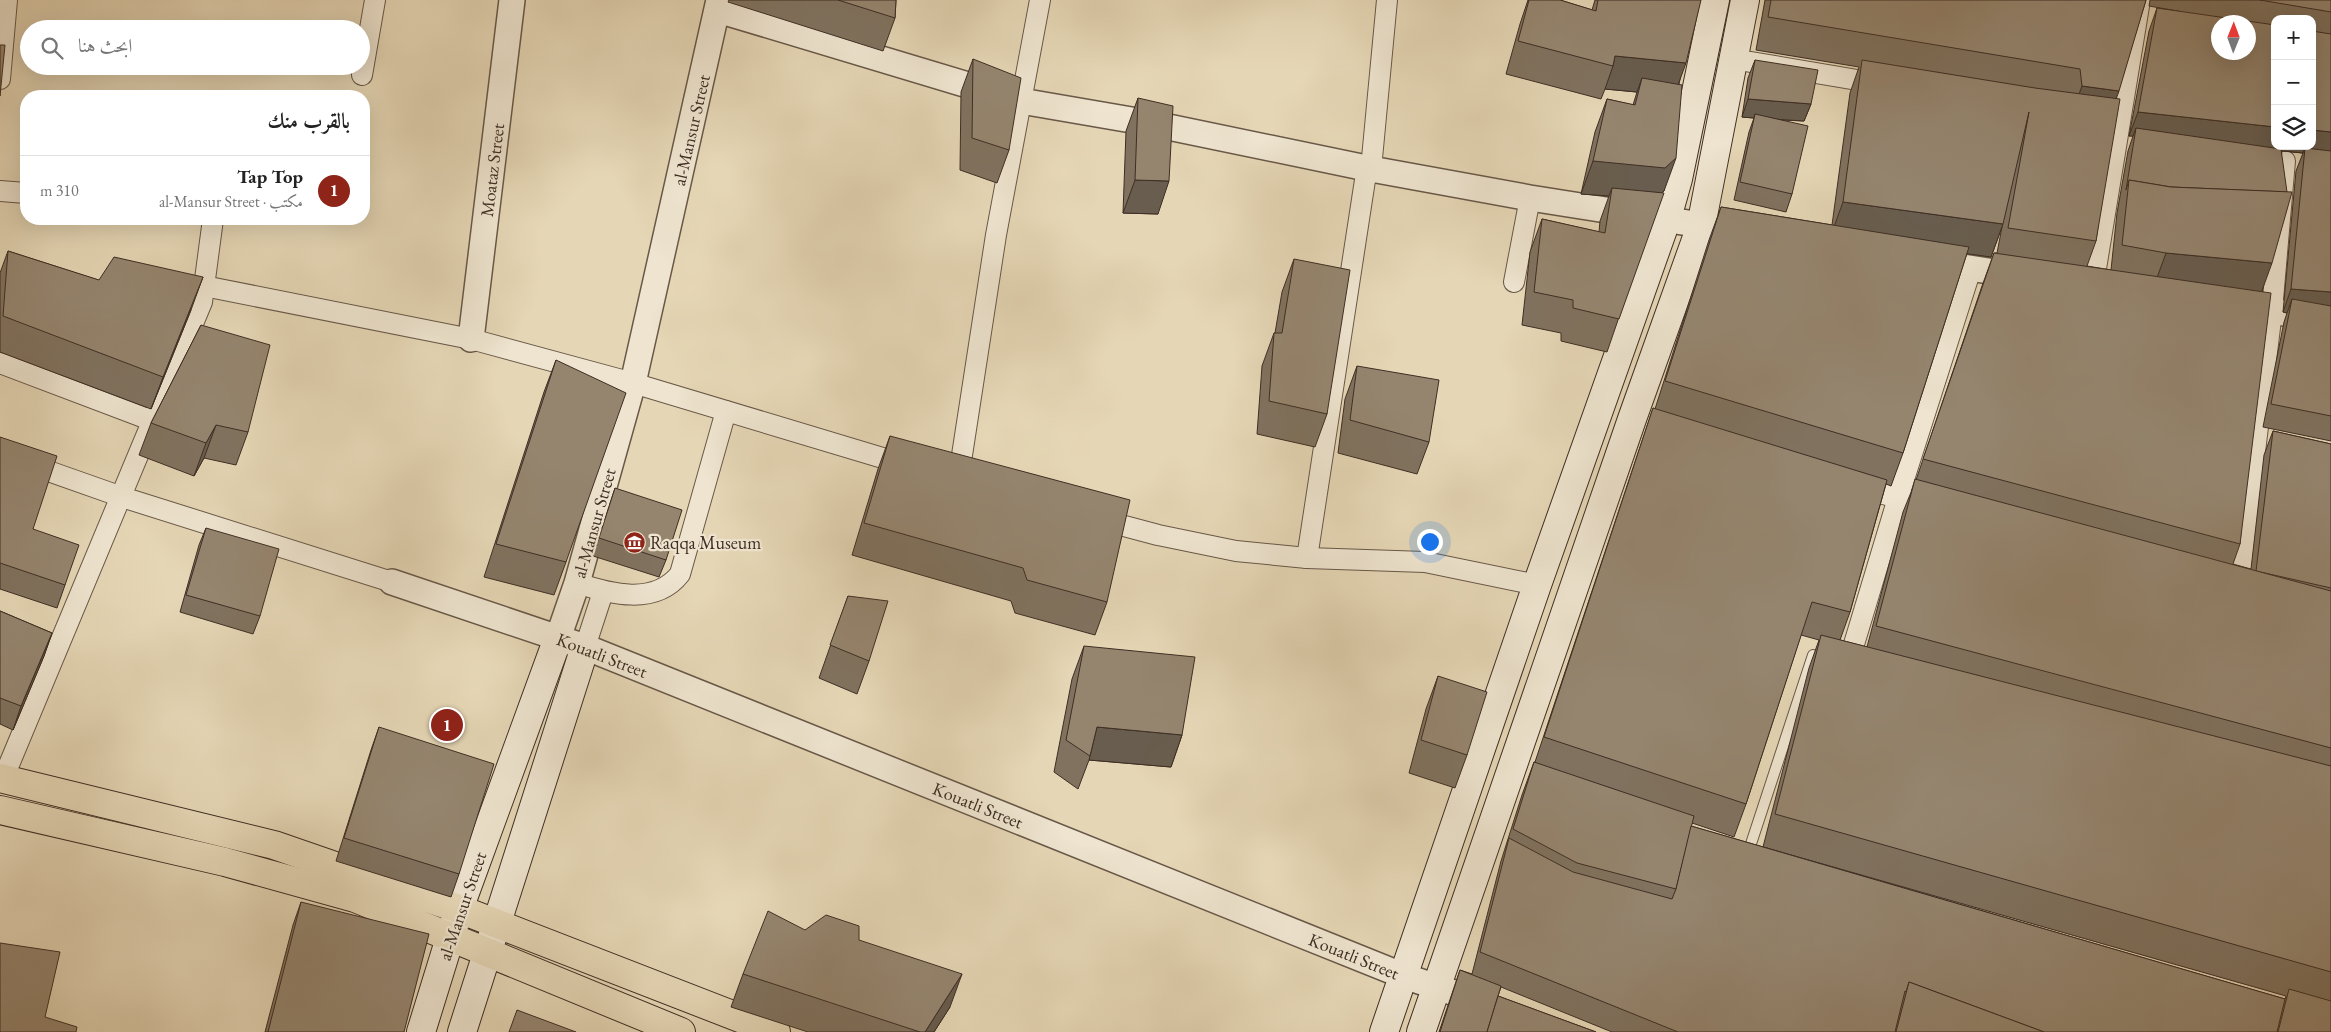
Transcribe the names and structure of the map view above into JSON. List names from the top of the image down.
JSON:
{
  "streets": {
    "main road": ["al-Mansur Street"],
    "street": ["Moataz Street", "Kouatli Street"]
  },
  "crossings": [
    ["al-Mansur Street", "Kouatli Street"]
  ],
  "places": {
    "museum": ["Raqqa Museum"]
  },
  "north": "top",
  "page": {
    "map_buttons": ["+", "−"],
    "search": "ابحث هنا",
    "heading": "بالقرب منك",
    "list": [
      {
        "mark": "1",
        "name": "Tap Top",
        "note": "مكتب · al-Mansur Street",
        "value": "310 m"
      }
    ],
    "pins": "1"
  }
}
